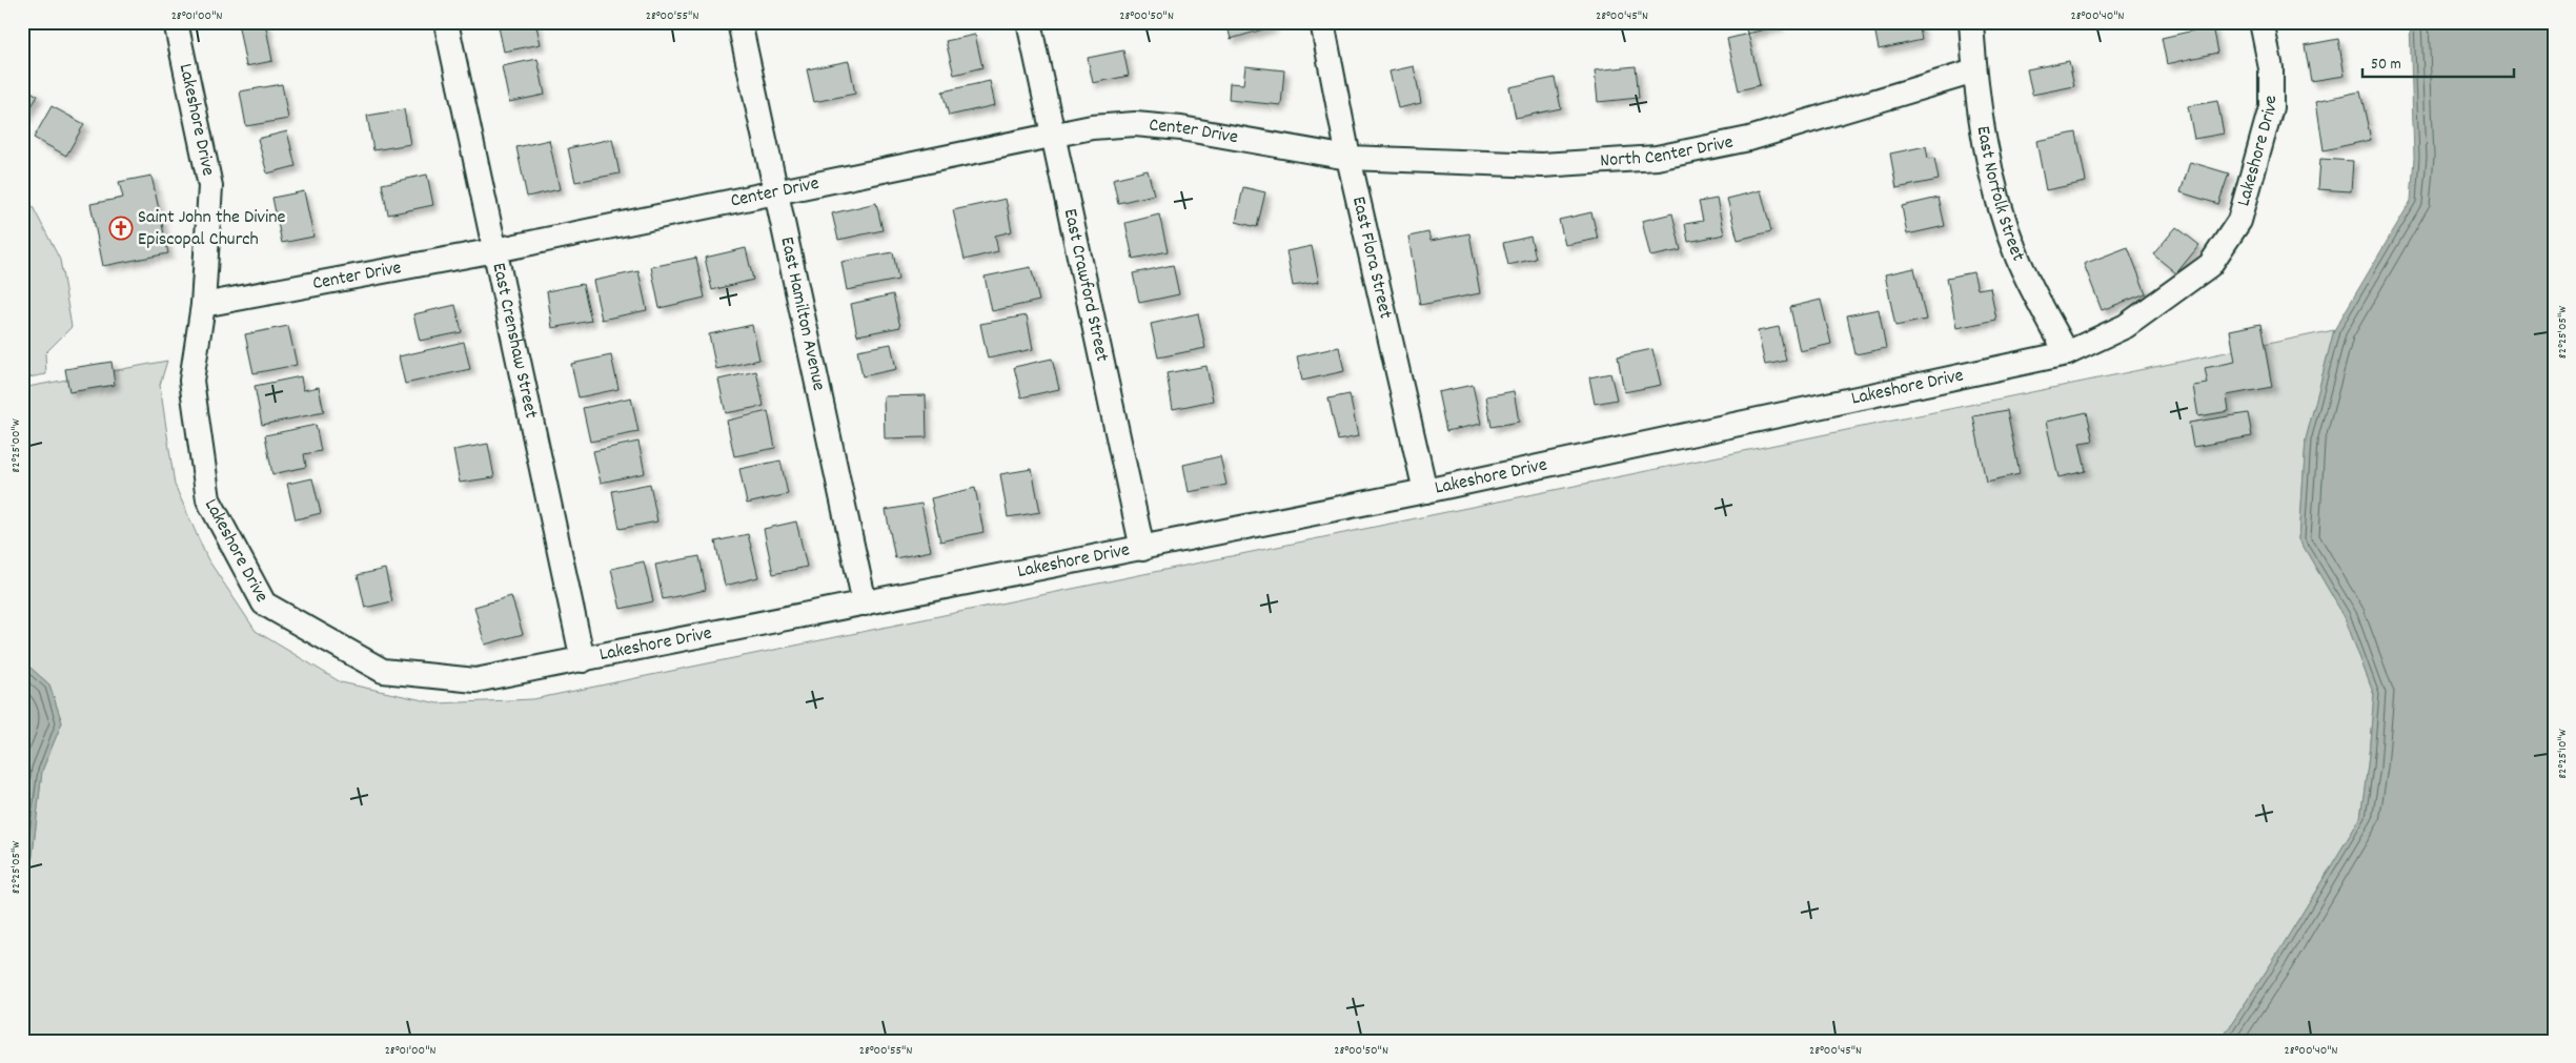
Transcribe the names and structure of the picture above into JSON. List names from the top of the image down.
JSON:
{
  "streets": {
    "street": [
      "Lakeshore Drive",
      "Center Drive",
      "North Center Drive",
      "East Norfolk Street",
      "East Flora Street",
      "East Crawford Street",
      "East Hamilton Avenue",
      "East Crenshaw Street"
    ]
  },
  "crossings": [
    ["Lakeshore Drive", "Center Drive"],
    ["Lakeshore Drive", "East Norfolk Street"],
    ["Lakeshore Drive", "East Flora Street"],
    ["Lakeshore Drive", "East Crawford Street"],
    ["Lakeshore Drive", "East Hamilton Avenue"],
    ["Lakeshore Drive", "East Crenshaw Street"],
    ["Center Drive", "North Center Drive"],
    ["Center Drive", "East Flora Street"],
    ["Center Drive", "East Crawford Street"],
    ["Center Drive", "East Hamilton Avenue"],
    ["Center Drive", "East Crenshaw Street"],
    ["North Center Drive", "East Norfolk Street"],
    ["North Center Drive", "East Flora Street"]
  ],
  "places": {
    "church": ["Saint John the Divine Episcopal Church"]
  },
  "scale_bar": "50 m",
  "coordinates": [
    "28°01'00\"N",
    "28°00'55\"N",
    "28°00'50\"N",
    "28°00'45\"N",
    "28°00'40\"N",
    "82°25'05\"W",
    "82°25'00\"W",
    "82°25'10\"W"
  ]
}
